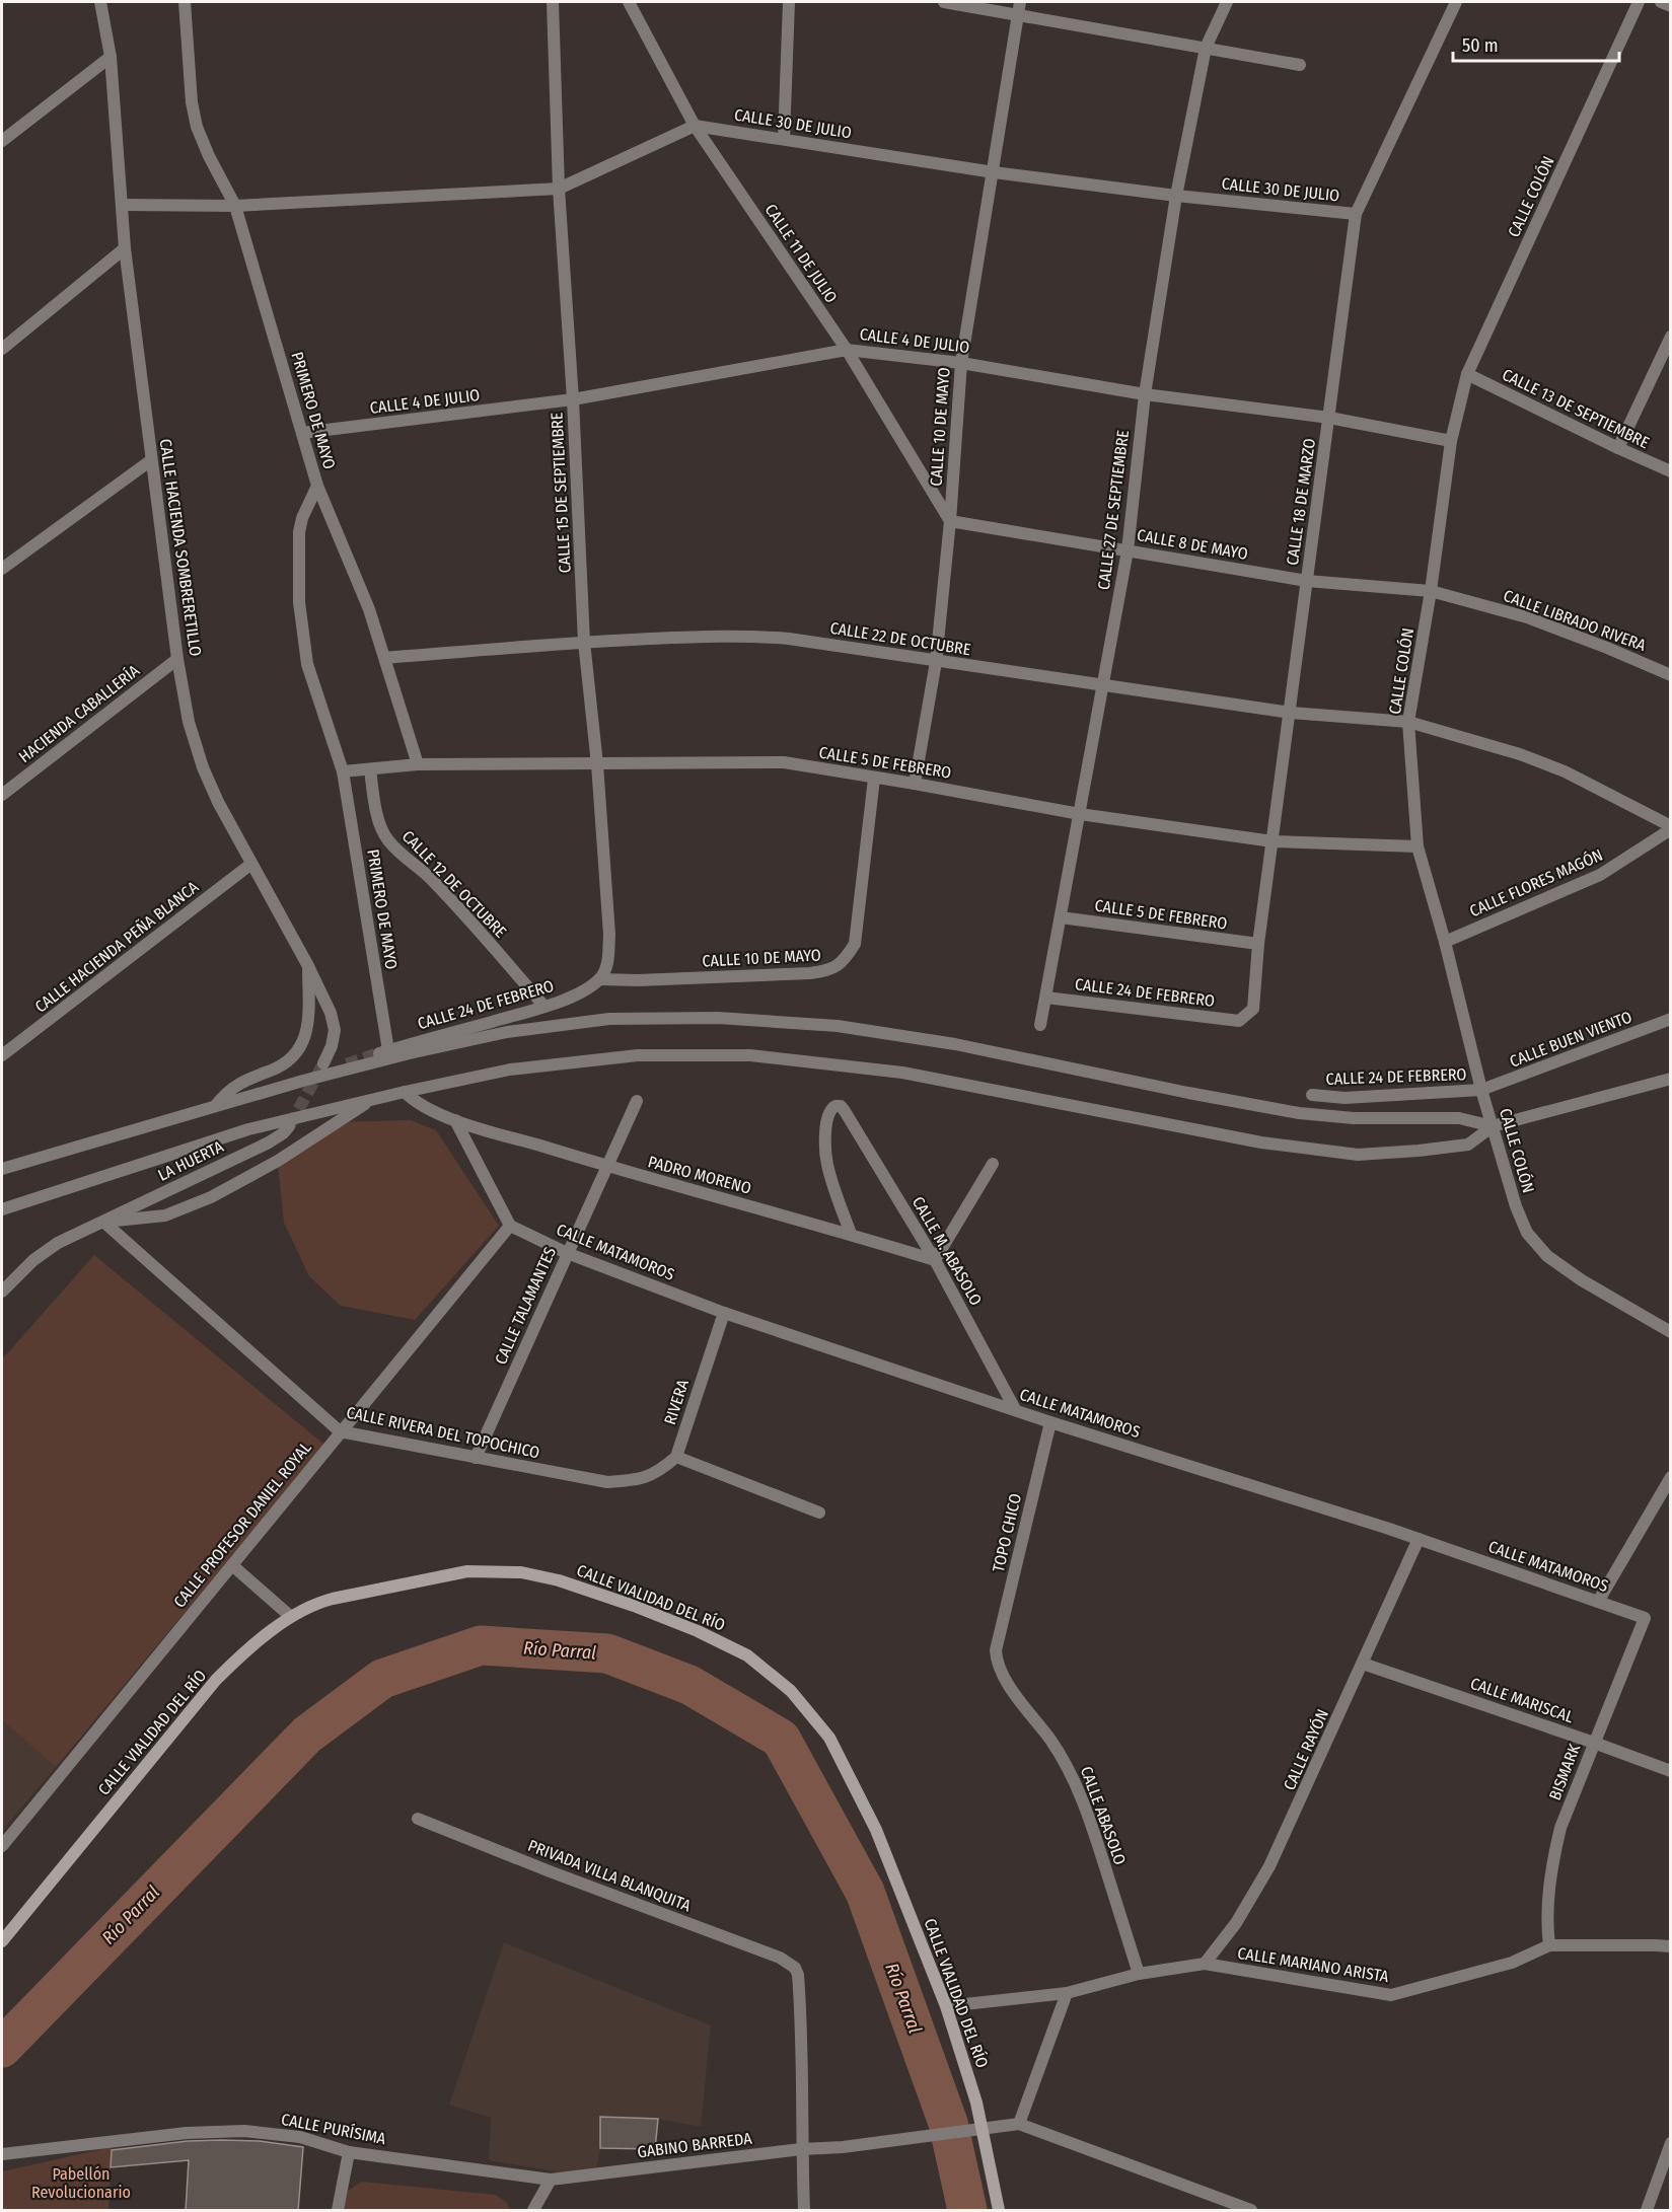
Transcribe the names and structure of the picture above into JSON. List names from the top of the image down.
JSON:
{
  "streets": {
    "main road": ["CALLE VIALIDAD DEL RÍO"],
    "street": [
      "CALLE 30 DE JULIO",
      "CALLE COLÓN",
      "CALLE 11 DE JULIO",
      "CALLE 4 DE JULIO",
      "CALLE 13 DE SEPTIEMBRE",
      "PRIMERO DE MAYO",
      "CALLE 10 DE MAYO",
      "CALLE 15 DE SEPTIEMBRE",
      "CALLE 18 DE MARZO",
      "CALLE 27 DE SEPTIEMBRE",
      "CALLE 8 DE MAYO",
      "CALLE HACIENDA SOMBRERETILLO",
      "CALLE LIBRADO RIVERA",
      "CALLE 22 DE OCTUBRE",
      "HACIENDA CABALLERÍA",
      "CALLE 5 DE FEBRERO",
      "CALLE FLORES MAGÓN",
      "CALLE 12 DE OCTUBRE",
      "CALLE HACIENDA PEÑA BLANCA",
      "CALLE 24 DE FEBRERO",
      "CALLE BUEN VIENTO",
      "LA HUERTA",
      "PADRO MORENO",
      "CALLE M. ABASOLO",
      "CALLE MATAMOROS",
      "CALLE TALAMANTES",
      "RIVERA",
      "CALLE RIVERA DEL TOPOCHICO",
      "CALLE PROFESOR DANIEL ROYAL",
      "TOPO CHICO",
      "CALLE MARISCAL",
      "CALLE RAYÓN",
      "BISMARK",
      "CALLE ABASOLO",
      "PRIVADA VILLA BLANQUITA",
      "CALLE MARIANO ARISTA",
      "CALLE PURÍSIMA",
      "GABINO BARREDA"
    ]
  },
  "crossings": [
    ["CALLE 30 DE JULIO", "CALLE 11 DE JULIO"],
    ["CALLE 30 DE JULIO", "CALLE 10 DE MAYO"],
    ["CALLE 30 DE JULIO", "CALLE 18 DE MARZO"],
    ["CALLE 30 DE JULIO", "CALLE 27 DE SEPTIEMBRE"],
    ["CALLE COLÓN", "CALLE 4 DE JULIO"],
    ["CALLE COLÓN", "CALLE 13 DE SEPTIEMBRE"],
    ["CALLE COLÓN", "CALLE 8 DE MAYO"],
    ["CALLE COLÓN", "CALLE LIBRADO RIVERA"],
    ["CALLE COLÓN", "CALLE 22 DE OCTUBRE"],
    ["CALLE COLÓN", "CALLE 5 DE FEBRERO"],
    ["CALLE COLÓN", "CALLE FLORES MAGÓN"],
    ["CALLE COLÓN", "CALLE 24 DE FEBRERO"],
    ["CALLE COLÓN", "CALLE BUEN VIENTO"],
    ["CALLE 11 DE JULIO", "CALLE 4 DE JULIO"],
    ["CALLE 11 DE JULIO", "CALLE 10 DE MAYO"],
    ["CALLE 11 DE JULIO", "CALLE 8 DE MAYO"],
    ["CALLE 4 DE JULIO", "PRIMERO DE MAYO"],
    ["CALLE 4 DE JULIO", "CALLE 10 DE MAYO"],
    ["CALLE 4 DE JULIO", "CALLE 15 DE SEPTIEMBRE"],
    ["CALLE 4 DE JULIO", "CALLE 18 DE MARZO"],
    ["CALLE 4 DE JULIO", "CALLE 27 DE SEPTIEMBRE"],
    ["PRIMERO DE MAYO", "CALLE 5 DE FEBRERO"],
    ["PRIMERO DE MAYO", "CALLE 24 DE FEBRERO"],
    ["CALLE 10 DE MAYO", "CALLE 15 DE SEPTIEMBRE"],
    ["CALLE 10 DE MAYO", "CALLE 8 DE MAYO"],
    ["CALLE 10 DE MAYO", "CALLE 22 DE OCTUBRE"],
    ["CALLE 10 DE MAYO", "CALLE 5 DE FEBRERO"],
    ["CALLE 10 DE MAYO", "CALLE 24 DE FEBRERO"],
    ["CALLE 15 DE SEPTIEMBRE", "CALLE 22 DE OCTUBRE"],
    ["CALLE 15 DE SEPTIEMBRE", "CALLE 5 DE FEBRERO"],
    ["CALLE 15 DE SEPTIEMBRE", "CALLE 24 DE FEBRERO"],
    ["CALLE 18 DE MARZO", "CALLE 8 DE MAYO"],
    ["CALLE 18 DE MARZO", "CALLE 22 DE OCTUBRE"],
    ["CALLE 18 DE MARZO", "CALLE 5 DE FEBRERO"],
    ["CALLE 18 DE MARZO", "CALLE 24 DE FEBRERO"],
    ["CALLE 27 DE SEPTIEMBRE", "CALLE 8 DE MAYO"],
    ["CALLE 27 DE SEPTIEMBRE", "CALLE 22 DE OCTUBRE"],
    ["CALLE 27 DE SEPTIEMBRE", "CALLE 5 DE FEBRERO"],
    ["CALLE 27 DE SEPTIEMBRE", "CALLE 24 DE FEBRERO"],
    ["CALLE 8 DE MAYO", "CALLE LIBRADO RIVERA"],
    ["CALLE HACIENDA SOMBRERETILLO", "HACIENDA CABALLERÍA"],
    ["CALLE HACIENDA SOMBRERETILLO", "CALLE HACIENDA PEÑA BLANCA"],
    ["CALLE 22 DE OCTUBRE", "CALLE FLORES MAGÓN"],
    ["CALLE 5 DE FEBRERO", "CALLE 12 DE OCTUBRE"],
    ["CALLE 12 DE OCTUBRE", "CALLE 24 DE FEBRERO"],
    ["CALLE 24 DE FEBRERO", "CALLE BUEN VIENTO"],
    ["LA HUERTA", "CALLE RIVERA DEL TOPOCHICO"],
    ["PADRO MORENO", "CALLE M. ABASOLO"],
    ["PADRO MORENO", "CALLE TALAMANTES"],
    ["CALLE M. ABASOLO", "CALLE MATAMOROS"],
    ["CALLE MATAMOROS", "CALLE TALAMANTES"],
    ["CALLE MATAMOROS", "RIVERA"],
    ["CALLE MATAMOROS", "CALLE PROFESOR DANIEL ROYAL"],
    ["CALLE MATAMOROS", "TOPO CHICO"],
    ["CALLE MATAMOROS", "CALLE RAYÓN"],
    ["CALLE MATAMOROS", "BISMARK"],
    ["CALLE TALAMANTES", "CALLE RIVERA DEL TOPOCHICO"],
    ["RIVERA", "CALLE RIVERA DEL TOPOCHICO"],
    ["CALLE RIVERA DEL TOPOCHICO", "CALLE PROFESOR DANIEL ROYAL"],
    ["TOPO CHICO", "CALLE ABASOLO"],
    ["CALLE VIALIDAD DEL RÍO", "CALLE MARIANO ARISTA"],
    ["CALLE MARISCAL", "CALLE RAYÓN"],
    ["CALLE MARISCAL", "BISMARK"],
    ["CALLE RAYÓN", "CALLE MARIANO ARISTA"],
    ["BISMARK", "CALLE MARIANO ARISTA"],
    ["CALLE ABASOLO", "CALLE MARIANO ARISTA"],
    ["PRIVADA VILLA BLANQUITA", "GABINO BARREDA"],
    ["CALLE PURÍSIMA", "GABINO BARREDA"]
  ],
  "water": ["Río Parral"],
  "parks": ["Pabellón Revolucionario"],
  "scale_bar": "50 m"
}
